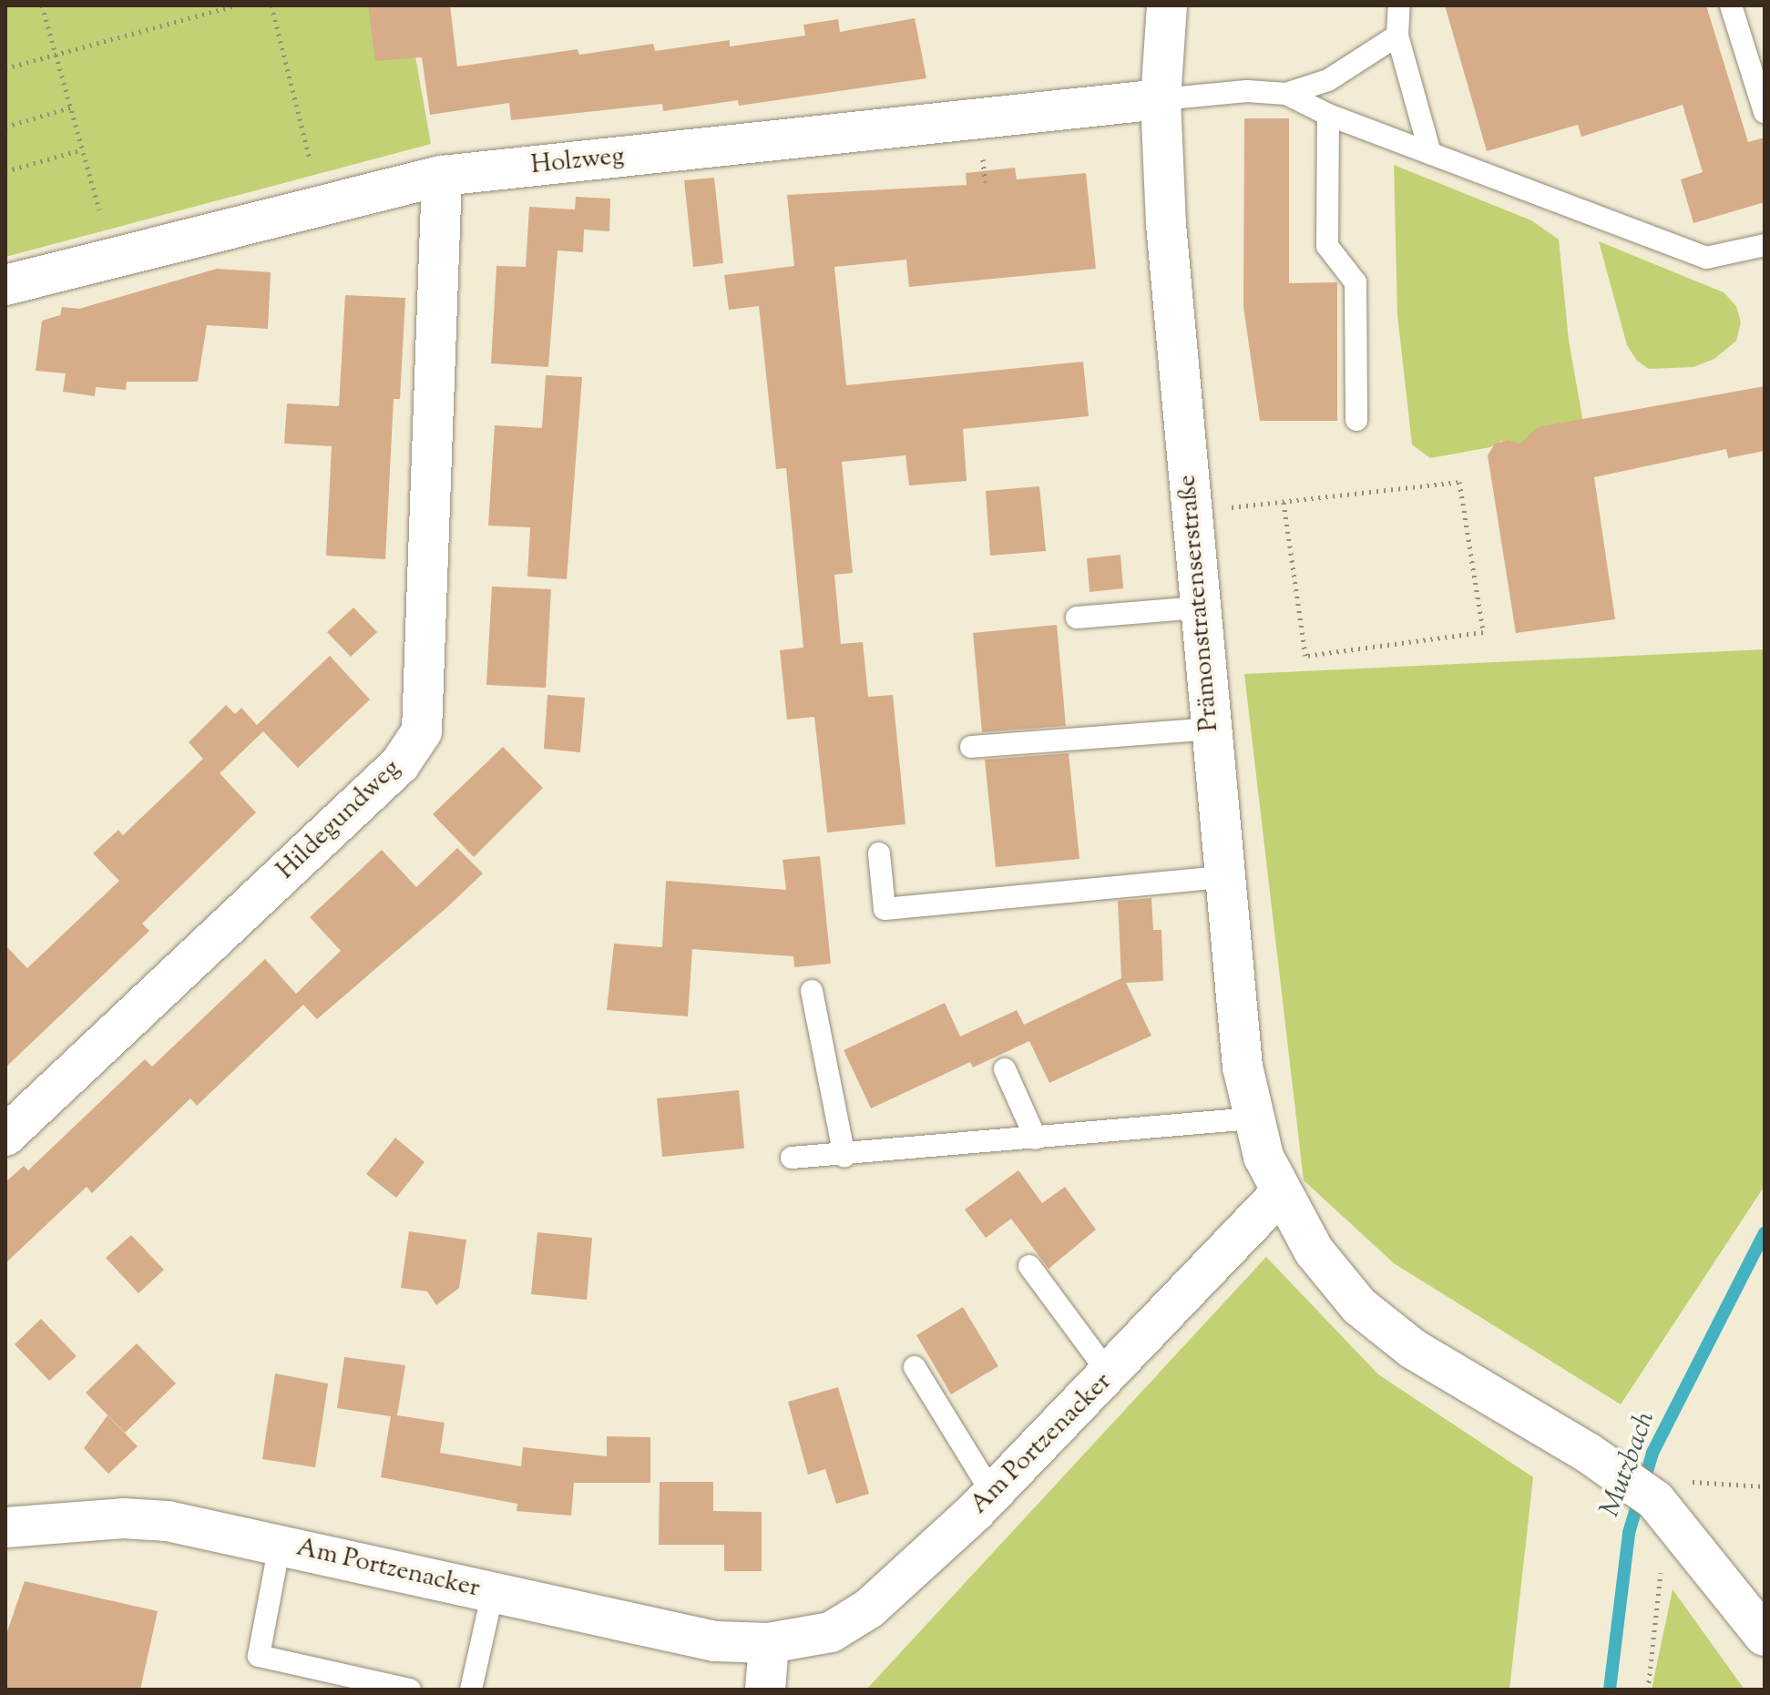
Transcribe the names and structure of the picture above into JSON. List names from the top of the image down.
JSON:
{
  "streets": {
    "street": [
      "Holzweg",
      "Prämonstratenserstraße",
      "Hildegundweg",
      "Am Portzenacker"
    ]
  },
  "crossings": [
    ["Holzweg", "Prämonstratenserstraße"],
    ["Holzweg", "Hildegundweg"],
    ["Prämonstratenserstraße", "Am Portzenacker"]
  ],
  "water": ["Mutzbach"]
}
